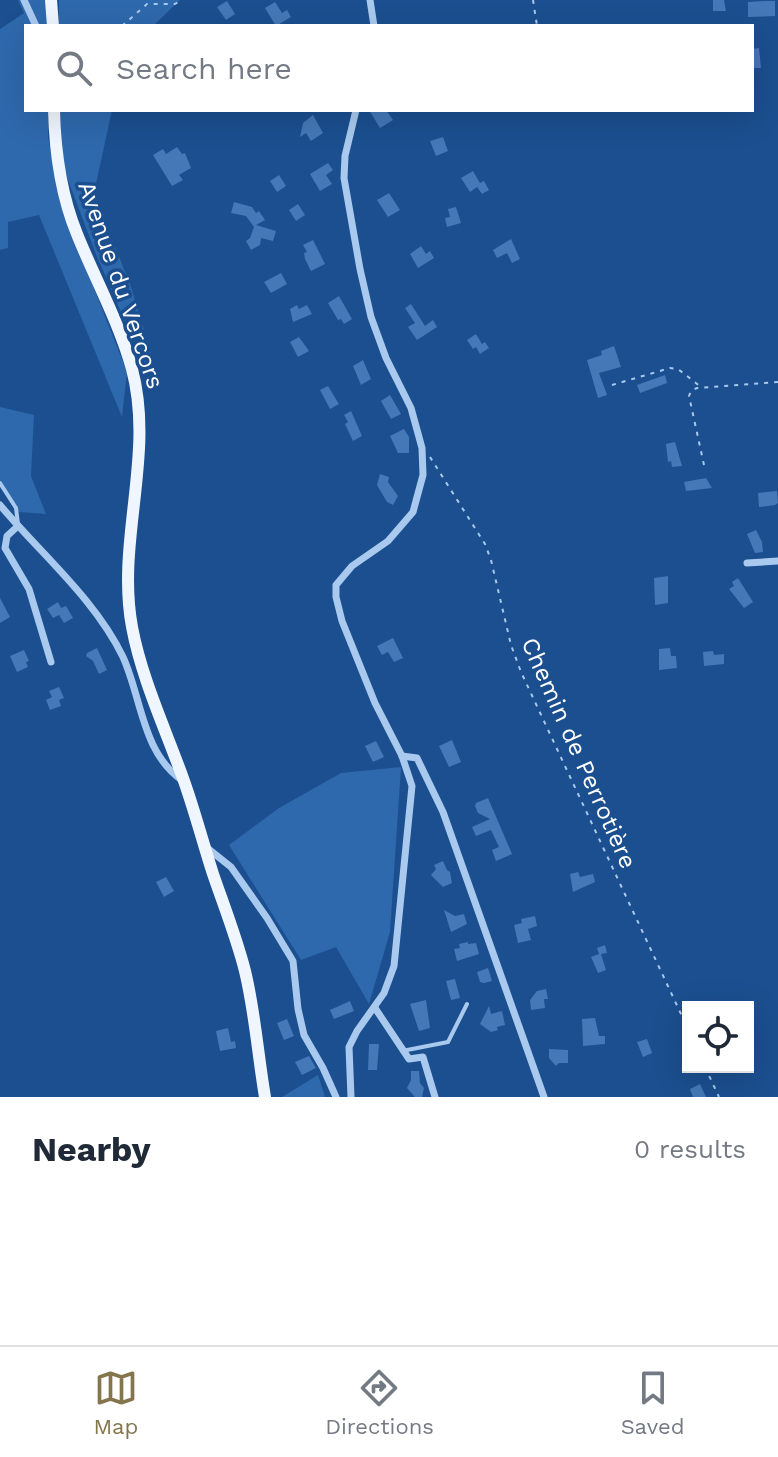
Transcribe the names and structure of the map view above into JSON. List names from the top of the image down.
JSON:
{
  "streets": {
    "main road": ["Avenue du Vercors"],
    "path": ["Chemin de Perrotière"]
  },
  "page": {
    "search": "Search here",
    "heading": ["Nearby", "0 results"],
    "nav": ["Map", "Directions", "Saved"]
  }
}
